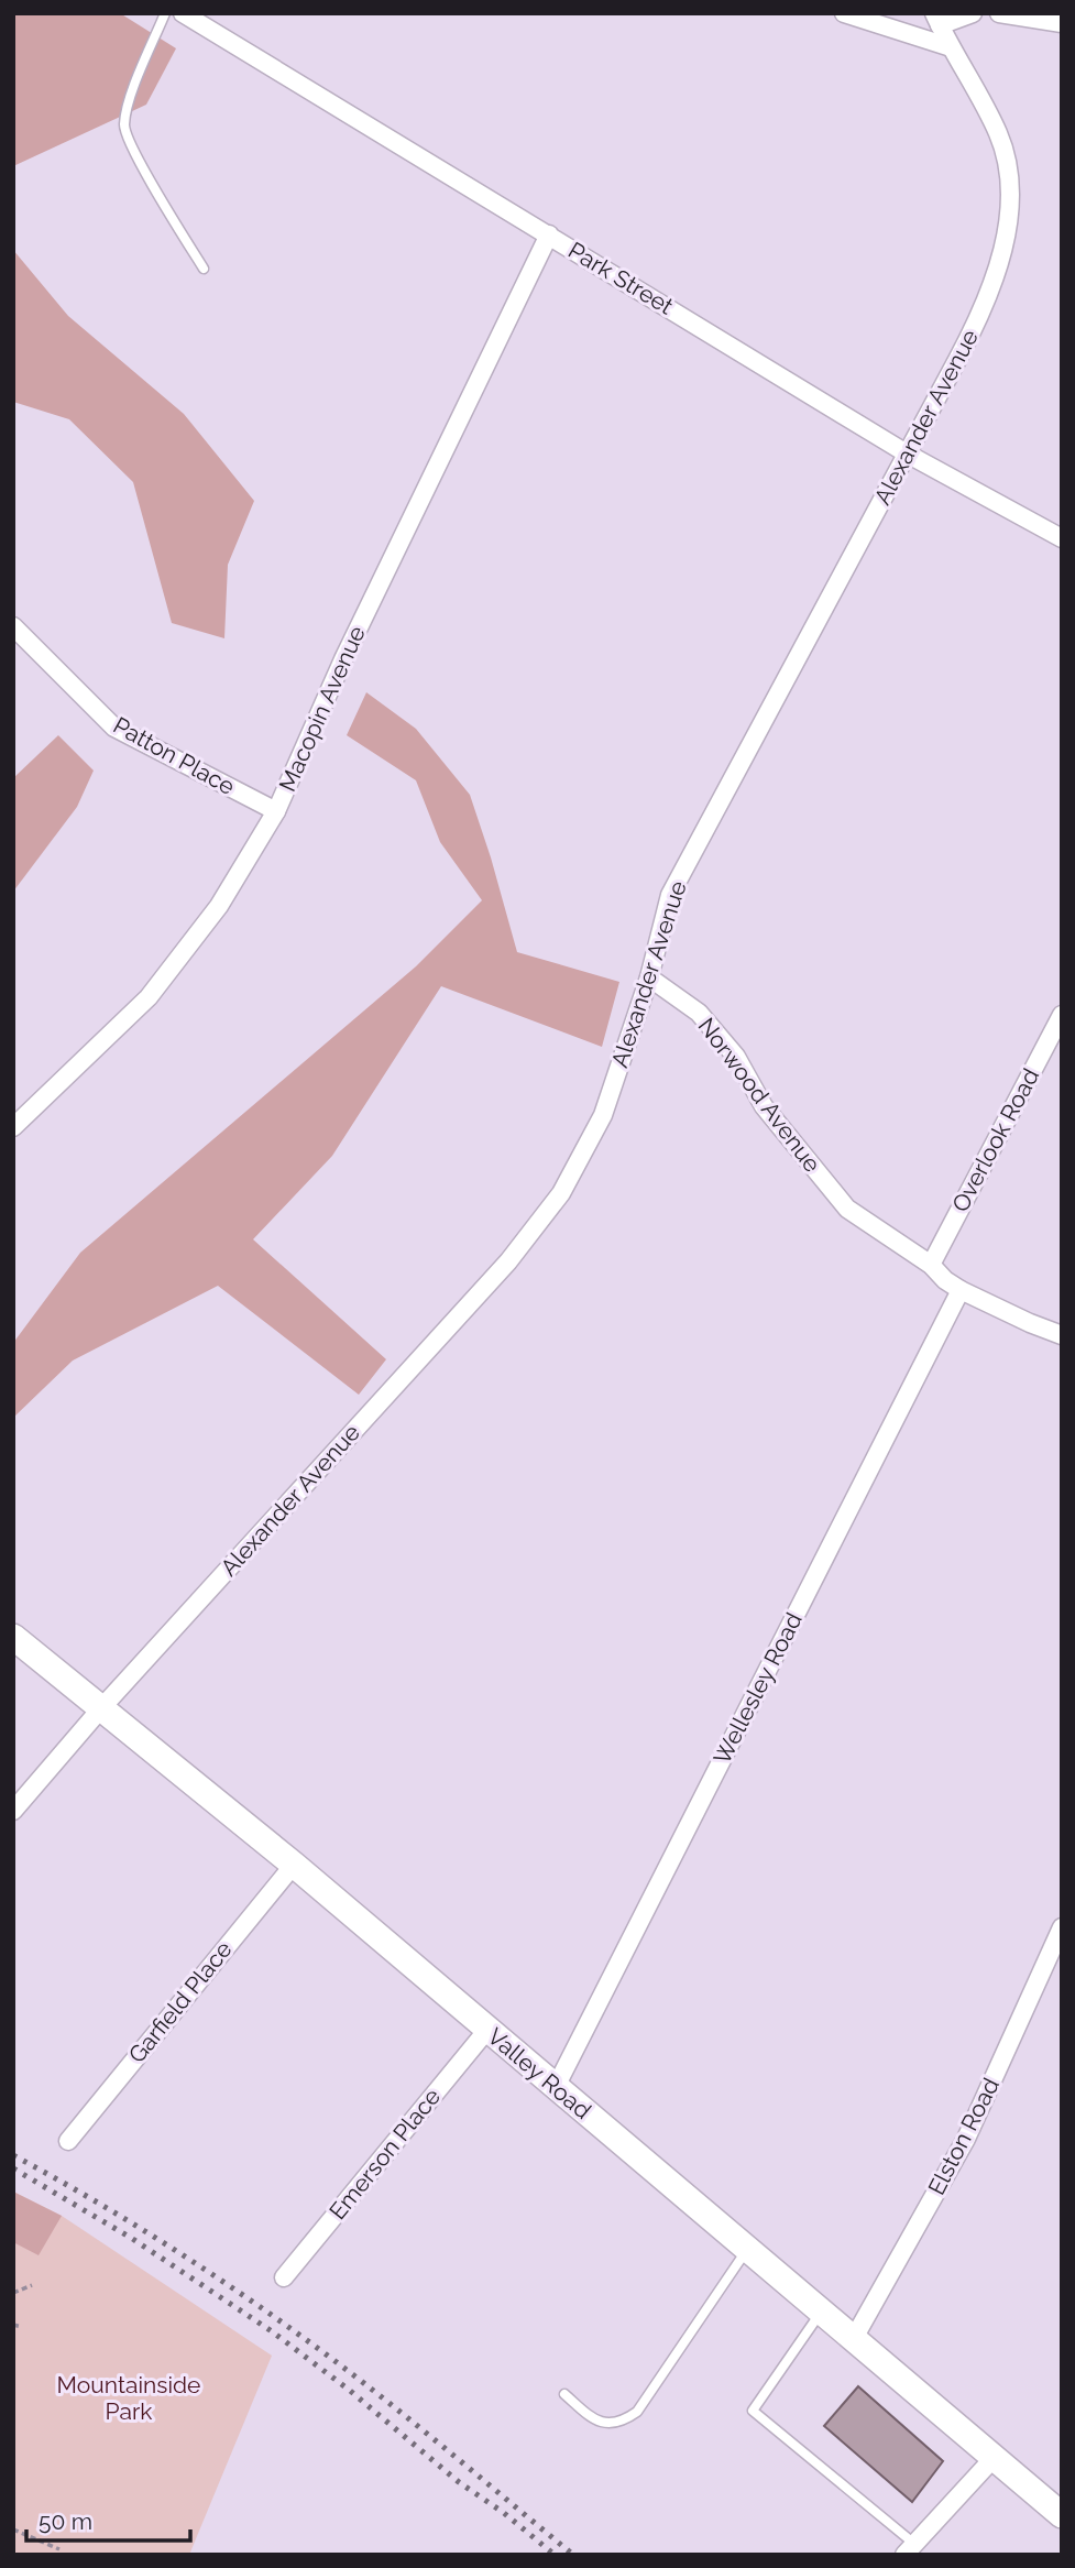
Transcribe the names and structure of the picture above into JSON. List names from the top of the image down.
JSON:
{
  "streets": {
    "main road": ["Valley Road"],
    "street": [
      "Park Street",
      "Alexander Avenue",
      "Macopin Avenue",
      "Patton Place",
      "Norwood Avenue",
      "Overlook Road",
      "Wellesley Road",
      "Garfield Place",
      "Elston Road",
      "Emerson Place"
    ]
  },
  "crossings": [
    ["Park Street", "Alexander Avenue"],
    ["Park Street", "Macopin Avenue"],
    ["Alexander Avenue", "Norwood Avenue"],
    ["Alexander Avenue", "Valley Road"],
    ["Macopin Avenue", "Patton Place"],
    ["Norwood Avenue", "Overlook Road"],
    ["Norwood Avenue", "Wellesley Road"],
    ["Wellesley Road", "Valley Road"],
    ["Garfield Place", "Valley Road"],
    ["Valley Road", "Elston Road"],
    ["Valley Road", "Emerson Place"]
  ],
  "parks": ["Mountainside Park"],
  "scale_bar": "50 m"
}
